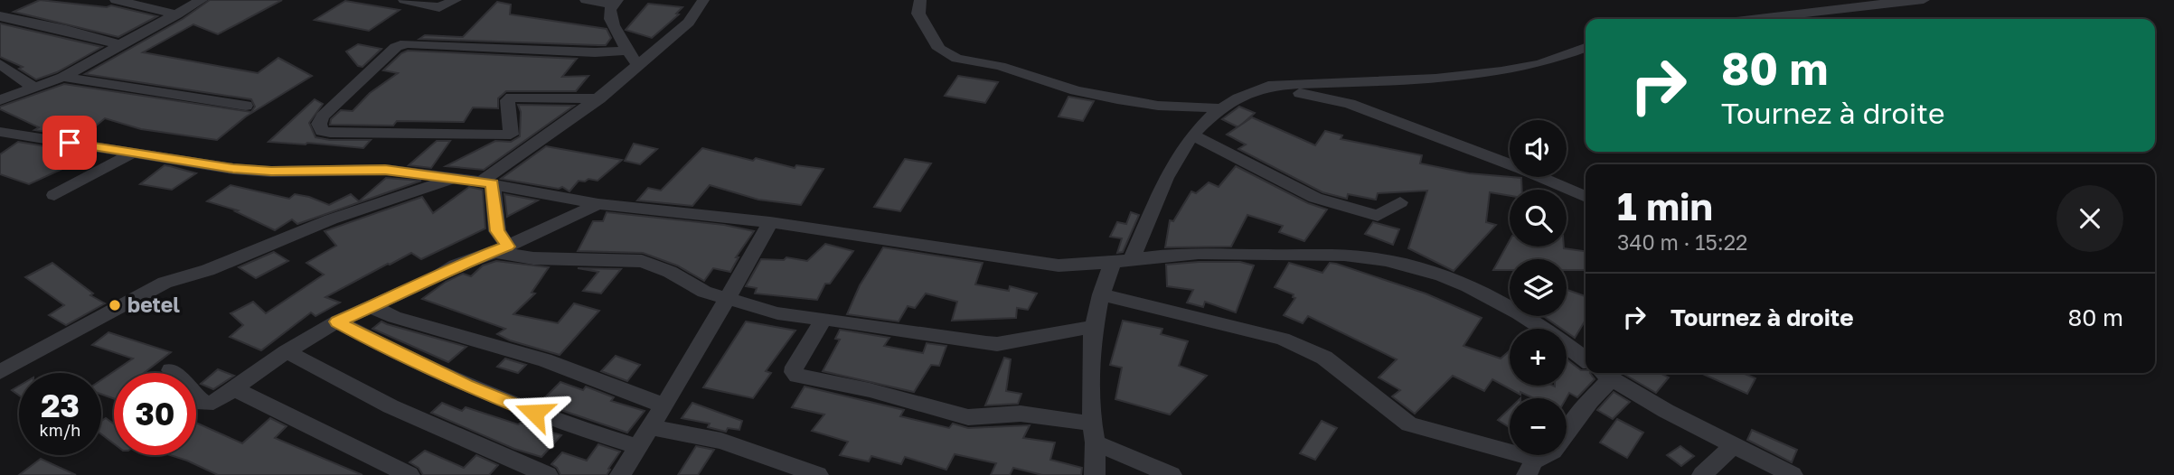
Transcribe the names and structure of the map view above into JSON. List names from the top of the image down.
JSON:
{
  "places": ["betel"],
  "page": {
    "turn": ["80 m", "Tournez à droite"],
    "map_buttons": ["+", "−"],
    "heading": ["1 min", "340 m · 15:22"],
    "list": [
      {
        "name": "Tournez à droite",
        "value": "80 m"
      }
    ],
    "speed": "23 km/h",
    "limit": "30"
  }
}
